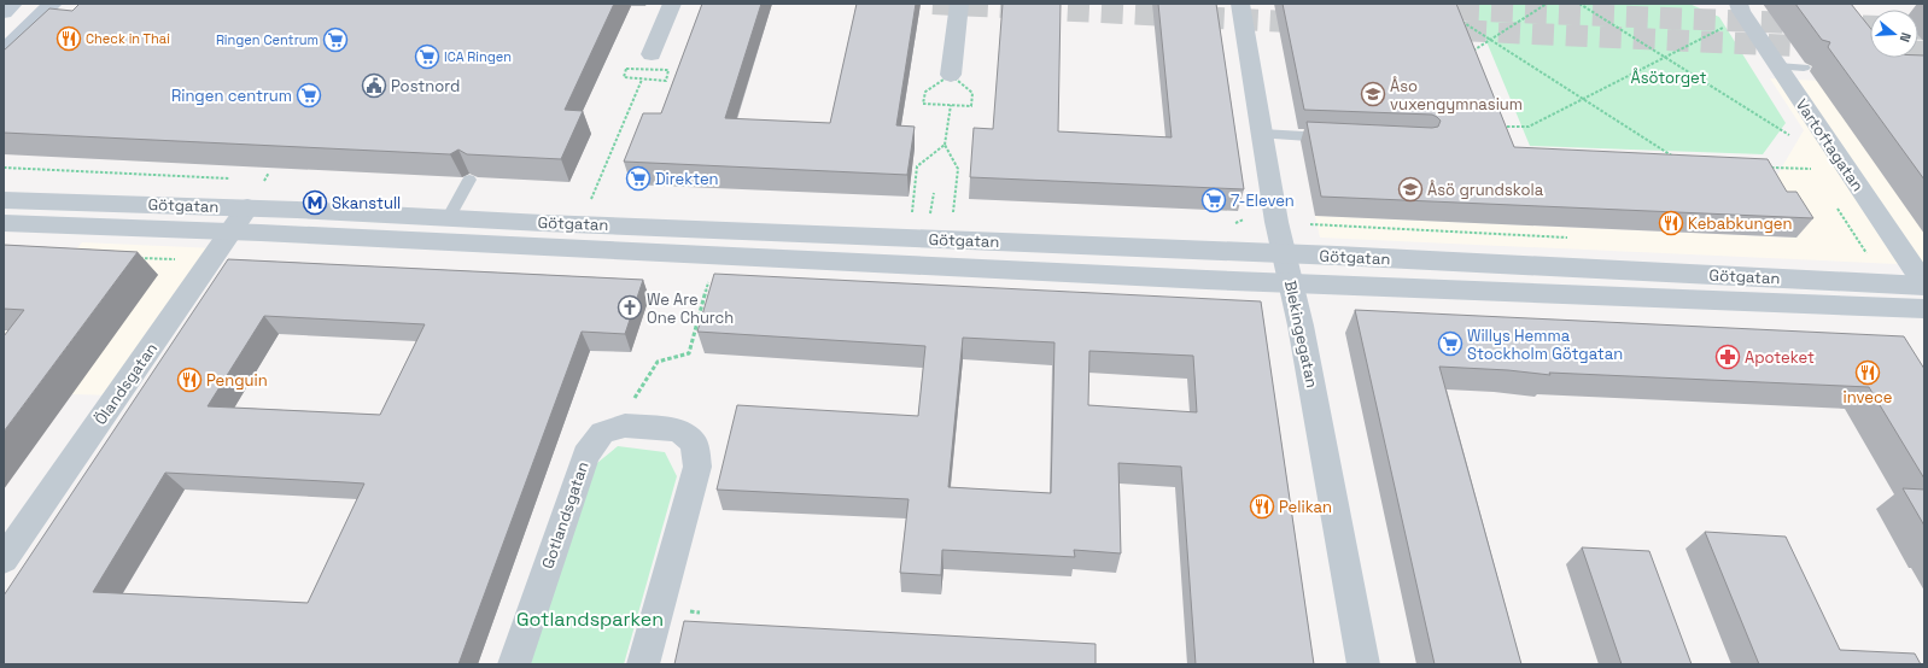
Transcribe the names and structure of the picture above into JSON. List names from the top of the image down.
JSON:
{
  "streets": {
    "street": [
      "Vartoftagatan",
      "Götgatan",
      "Blekingegatan",
      "Ölandsgatan",
      "Gotlandsgatan"
    ]
  },
  "crossings": [
    ["Vartoftagatan", "Götgatan"],
    ["Götgatan", "Blekingegatan"],
    ["Götgatan", "Ölandsgatan"]
  ],
  "parks": ["Åsötorget", "Gotlandsparken"],
  "places": {
    "restaurant": [
      "Check in Thai",
      "Kebabkungen",
      "invece",
      "Penguin",
      "Pelikan"
    ],
    "supermarket": [
      "Ringen Centrum",
      "ICA Ringen",
      "Ringen centrum",
      "Direkten",
      "7-Eleven",
      "Willys Hemma Stockholm Götgatan"
    ],
    "public building": ["Postnord"],
    "school or university": ["Åso vuxengymnasium", "Åsö grundskola"],
    "metro station": ["Skanstull"],
    "church": ["We Are One Church"],
    "pharmacy": ["Apoteket"]
  },
  "north": "right"
}
